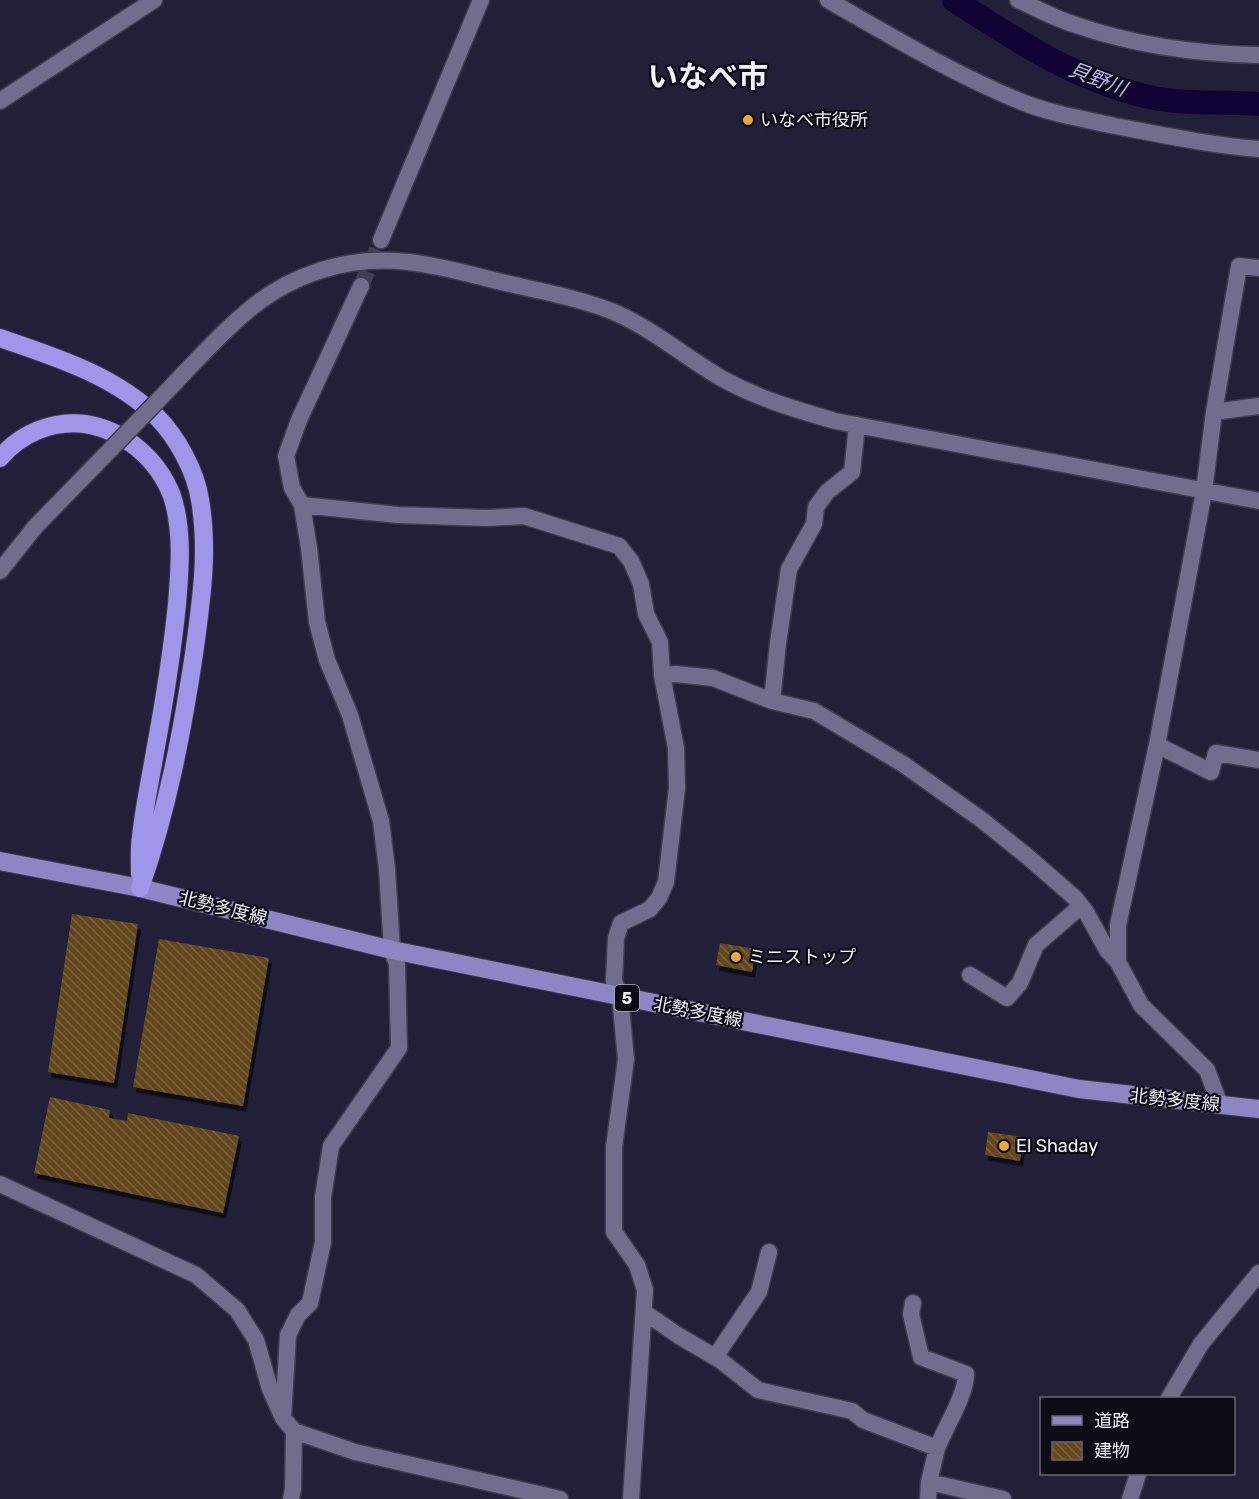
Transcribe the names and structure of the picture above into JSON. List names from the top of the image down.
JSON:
{
  "streets": {
    "main road": ["北勢多度線", "5"]
  },
  "districts": ["いなべ市"],
  "water": ["貝野川"],
  "places": ["いなべ市役所", "ミニストップ", "El Shaday"],
  "legend": ["道路", "建物"]
}
